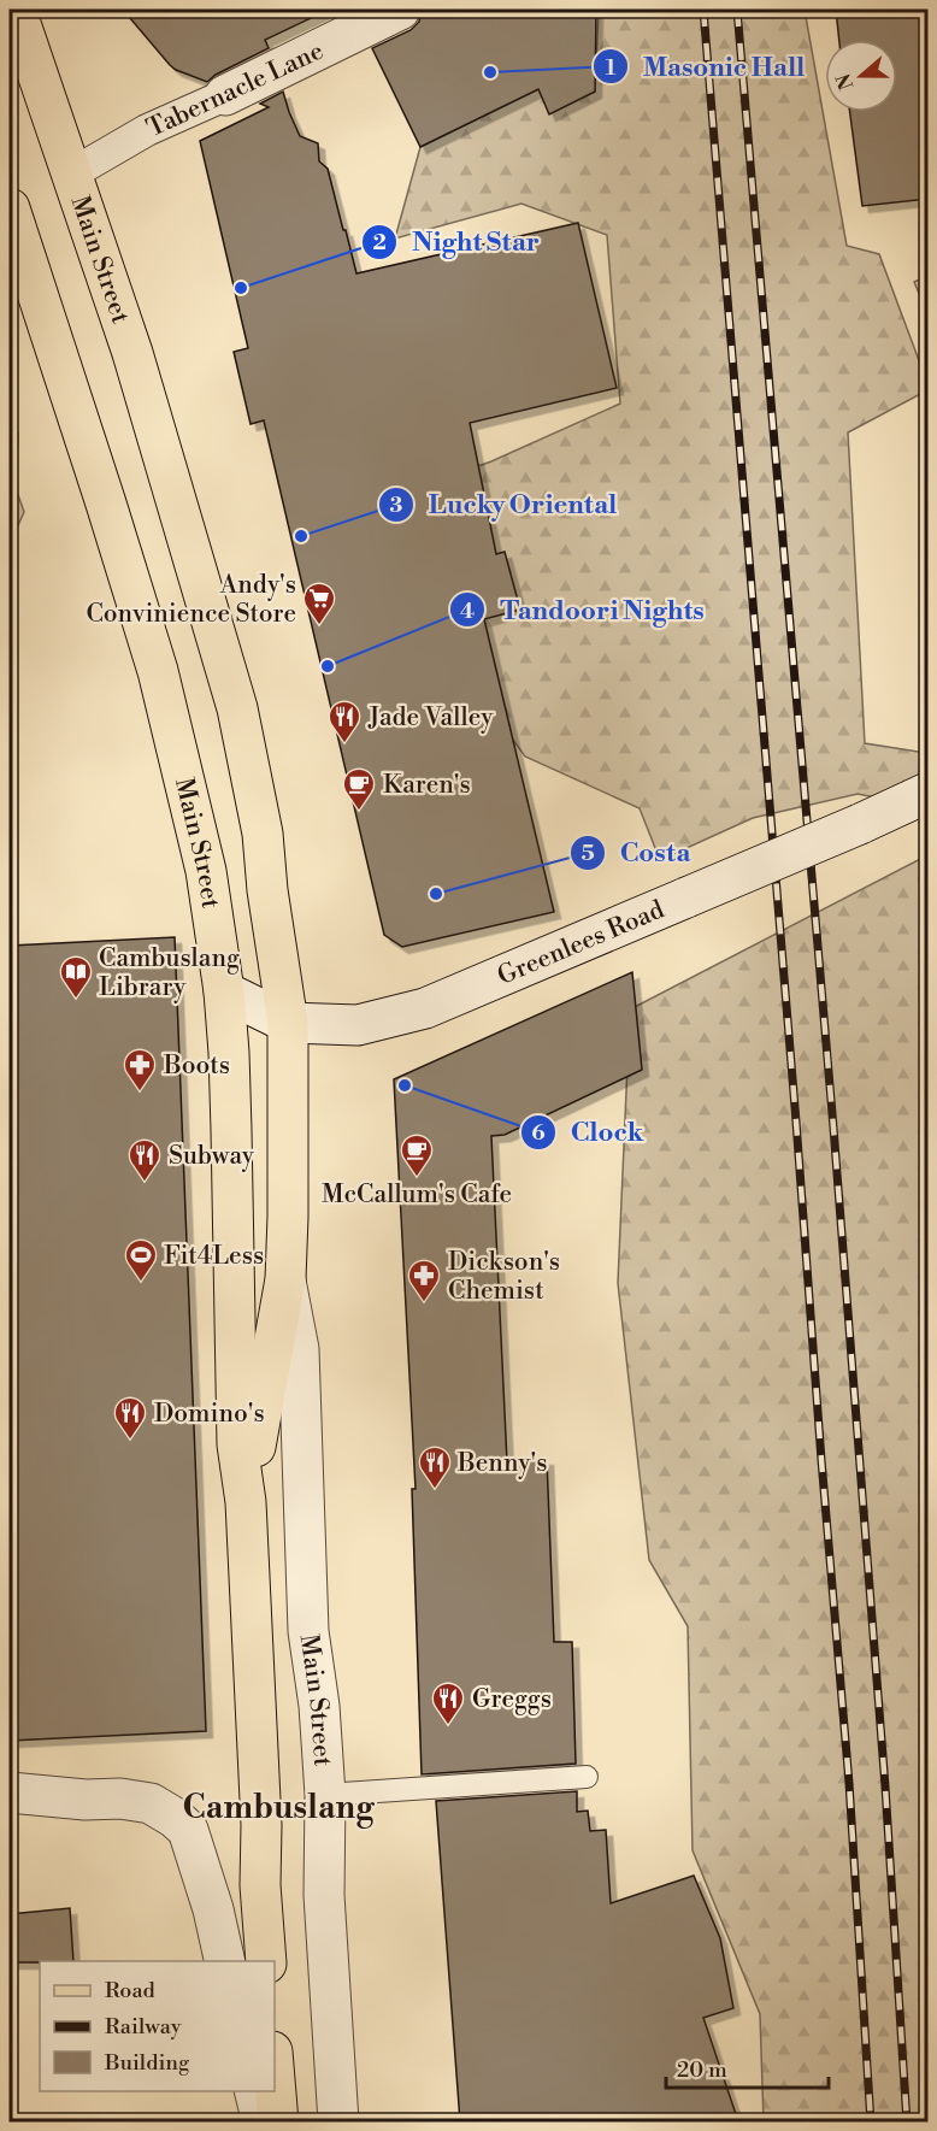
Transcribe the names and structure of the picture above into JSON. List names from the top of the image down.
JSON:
{
  "streets": {
    "main road": ["Main Street"],
    "street": ["Tabernacle Lane", "Greenlees Road"]
  },
  "crossings": [
    ["Tabernacle Lane", "Main Street"],
    ["Main Street", "Greenlees Road"]
  ],
  "districts": ["Cambuslang"],
  "places": {
    "other": [
      "Masonic Hall",
      "Night Star",
      "Lucky Oriental",
      "Tandoori Nights",
      "Costa",
      "Clock"
    ],
    "supermarket": ["Andy's Convinience Store"],
    "restaurant": [
      "Jade Valley",
      "Subway",
      "Domino's",
      "Benny's",
      "Greggs"
    ],
    "cafe": ["Karen's", "McCallum's Cafe"],
    "library": ["Cambuslang Library"],
    "pharmacy": ["Boots", "Dickson's Chemist"],
    "sports": ["Fit4Less"]
  },
  "legend": ["Road", "Railway", "Building"],
  "scale_bar": "20 m",
  "north": "left"
}
